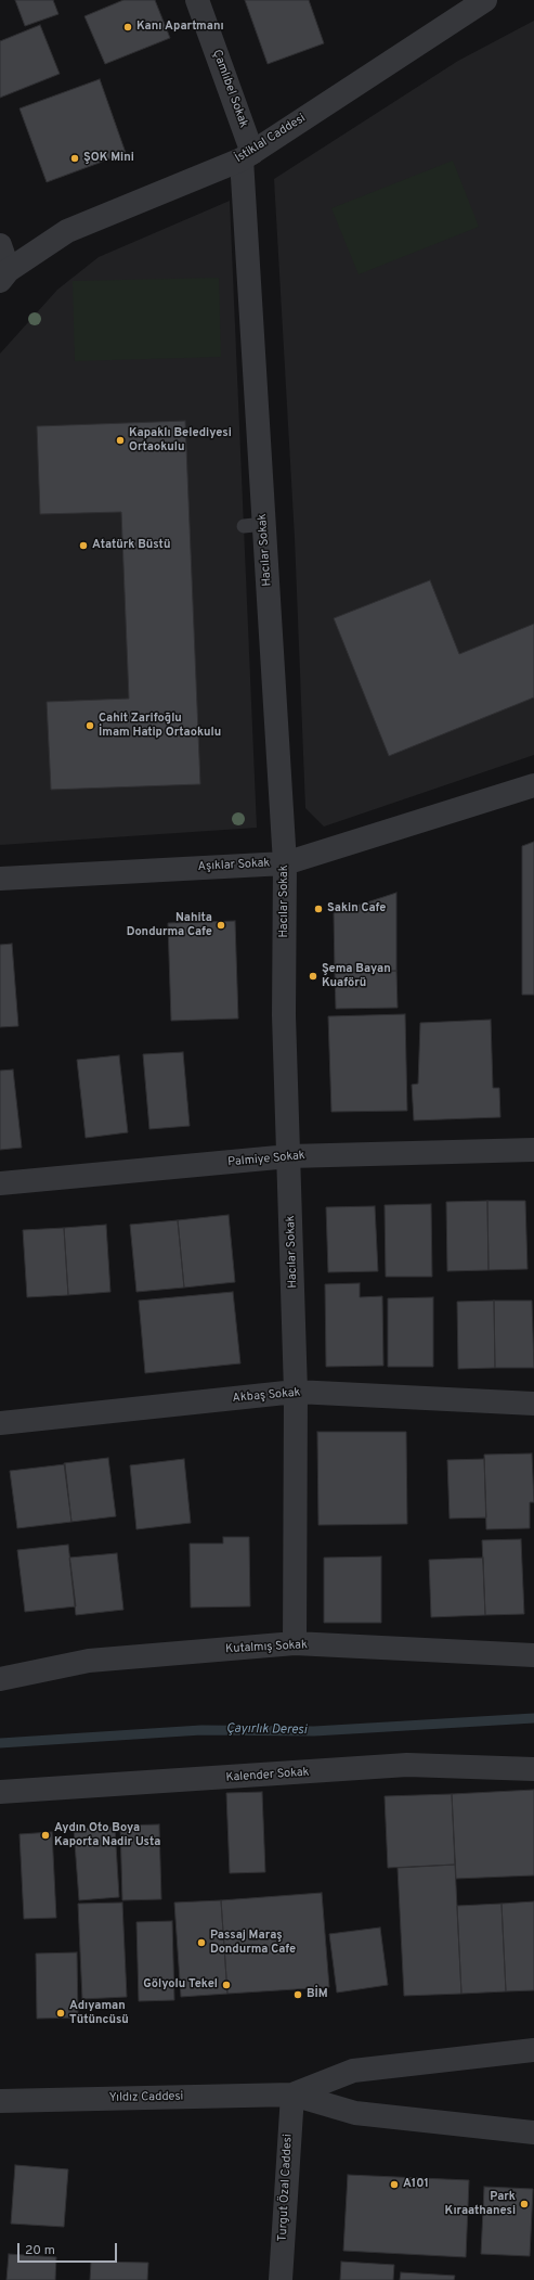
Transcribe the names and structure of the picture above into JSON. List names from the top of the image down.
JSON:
{
  "streets": {
    "street": [
      "Çamlıbel Sokak",
      "İstiklal Caddesi",
      "Hacılar Sokak",
      "Aşıklar Sokak",
      "Palmiye Sokak",
      "Akbaş Sokak",
      "Kutalmış Sokak",
      "Kalender Sokak",
      "Yıldız Caddesi",
      "Turgut Özal Caddesi"
    ]
  },
  "crossings": [
    ["Çamlıbel Sokak", "İstiklal Caddesi"],
    ["Çamlıbel Sokak", "Hacılar Sokak"],
    ["İstiklal Caddesi", "Hacılar Sokak"],
    ["Hacılar Sokak", "Aşıklar Sokak"],
    ["Hacılar Sokak", "Palmiye Sokak"],
    ["Hacılar Sokak", "Akbaş Sokak"],
    ["Hacılar Sokak", "Kutalmış Sokak"],
    ["Yıldız Caddesi", "Turgut Özal Caddesi"]
  ],
  "water": ["Çayırlık Deresi"],
  "places": [
    "Kanı Apartmanı",
    "ŞOK Mini",
    "Kapaklı Belediyesi Ortaokulu",
    "Atatürk Büstü",
    "Cahit Zarifoğlu İmam Hatip Ortaokulu",
    "Sakin Cafe",
    "Nahita Dondurma Cafe",
    "Şema Bayan Kuaförü",
    "Aydın Oto Boya Kaporta Nadir Usta",
    "Passaj Maraş Dondurma Cafe",
    "Gölyolu Tekel",
    "BİM",
    "Adıyaman Tütüncüsü",
    "A101",
    "Park Kıraathanesi"
  ],
  "scale_bar": "20 m"
}
